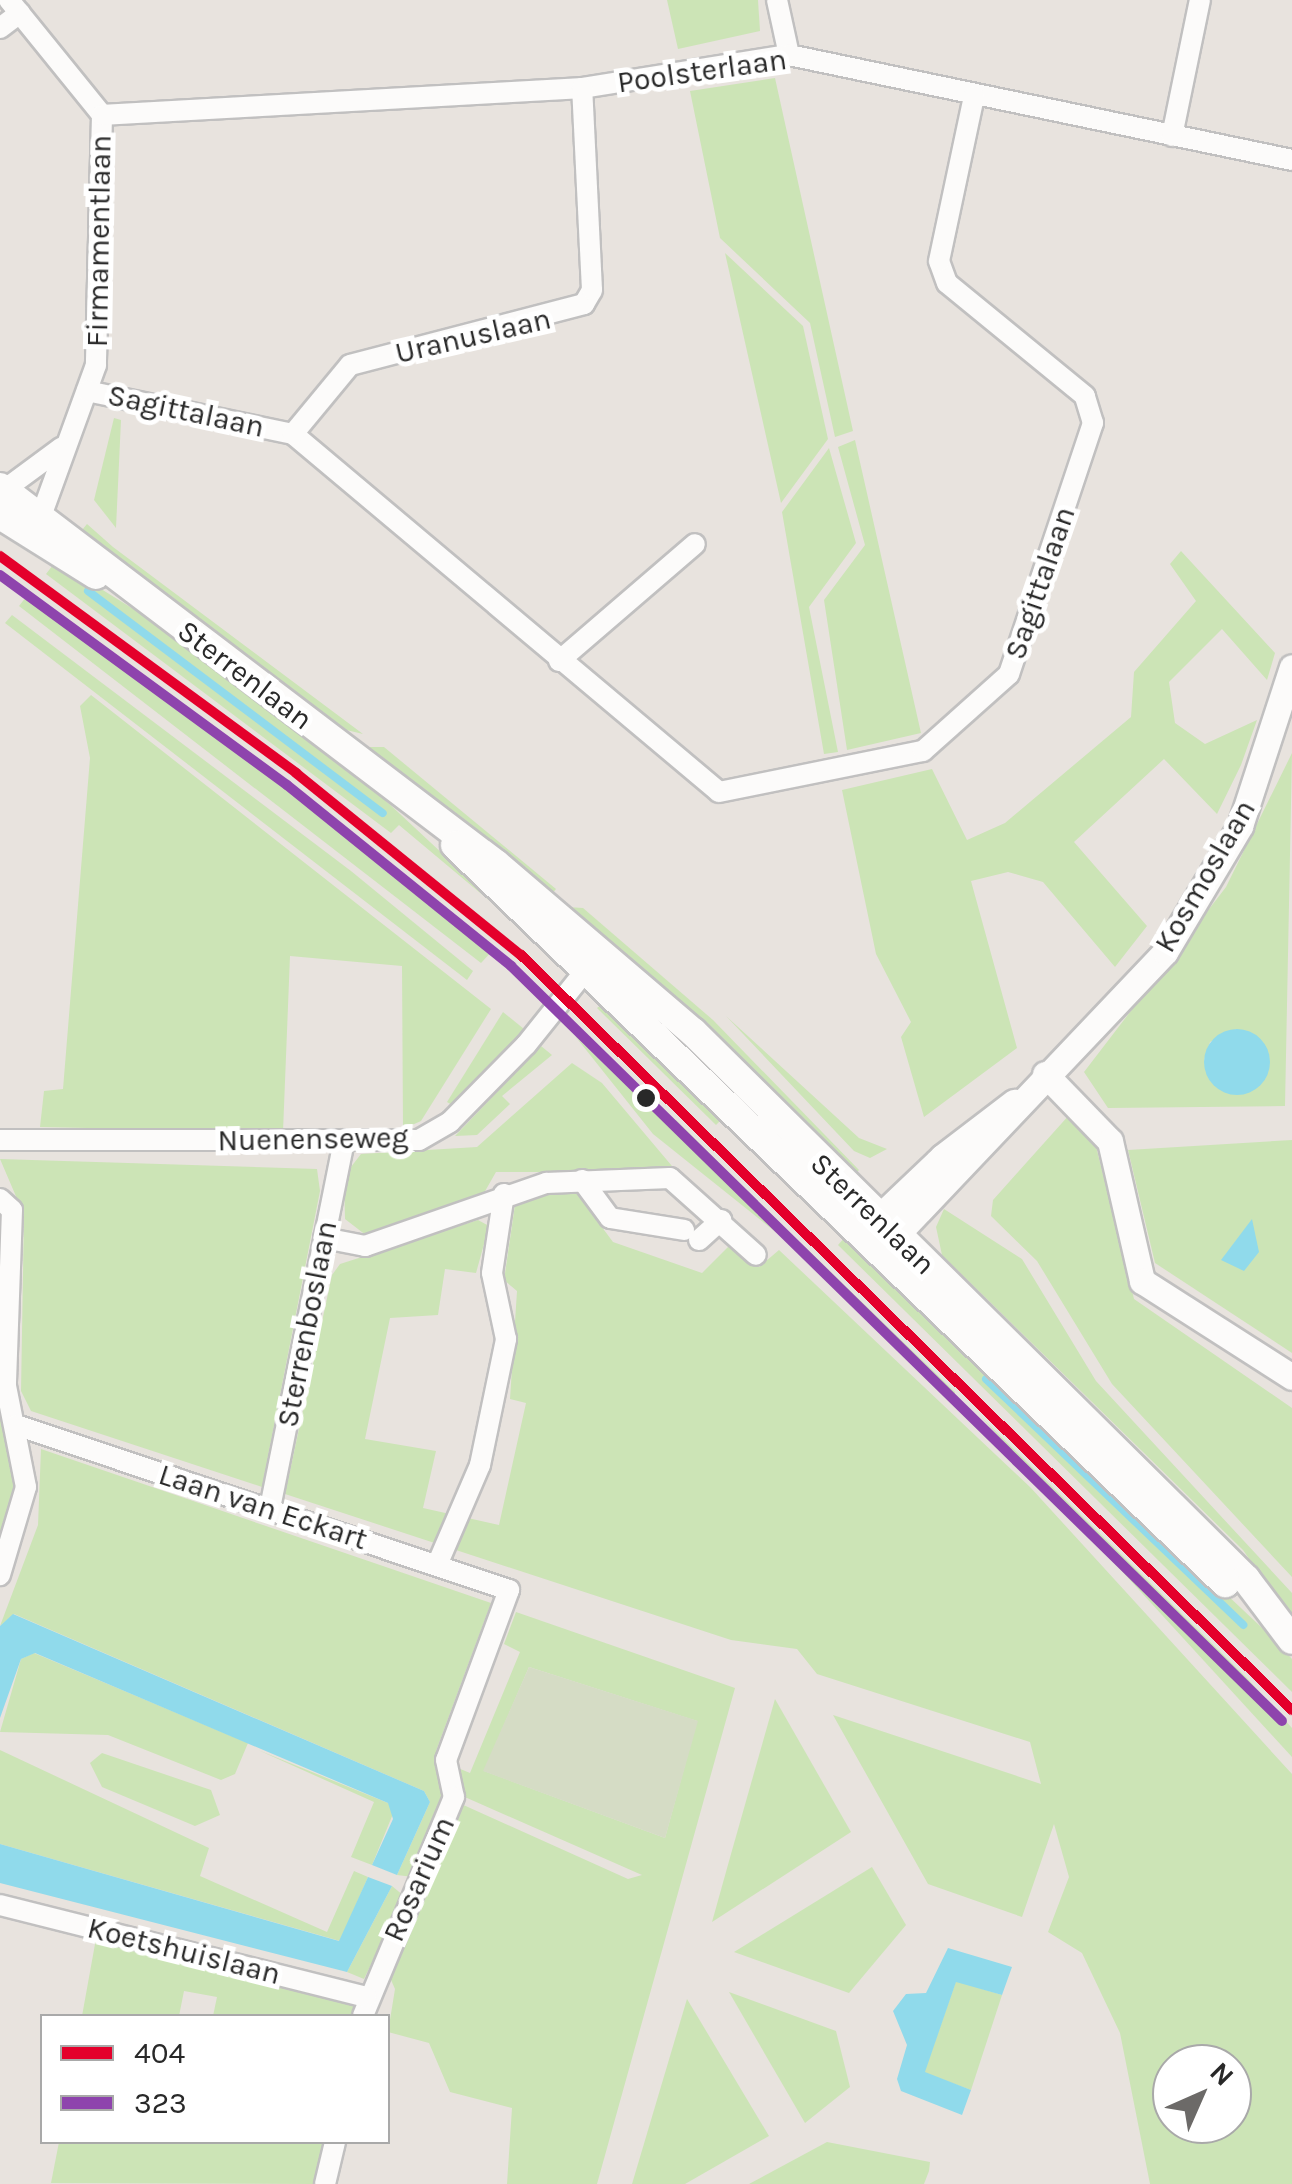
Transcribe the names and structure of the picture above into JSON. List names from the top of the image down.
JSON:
{
  "streets": {
    "main road": ["Sterrenlaan"],
    "street": [
      "Poolsterlaan",
      "Firmamentlaan",
      "Uranuslaan",
      "Sagittalaan",
      "Kosmoslaan",
      "Nuenenseweg",
      "Sterrenboslaan",
      "Laan van Eckart",
      "Rosarium",
      "Koetshuislaan"
    ]
  },
  "crossings": [
    ["Poolsterlaan", "Firmamentlaan"],
    ["Poolsterlaan", "Uranuslaan"],
    ["Poolsterlaan", "Sagittalaan"],
    ["Firmamentlaan", "Sagittalaan"],
    ["Firmamentlaan", "Sterrenlaan"],
    ["Uranuslaan", "Sagittalaan"],
    ["Sterrenlaan", "Kosmoslaan"],
    ["Sterrenlaan", "Nuenenseweg"],
    ["Nuenenseweg", "Sterrenboslaan"],
    ["Sterrenboslaan", "Laan van Eckart"],
    ["Laan van Eckart", "Rosarium"],
    ["Rosarium", "Koetshuislaan"]
  ],
  "lines": ["transit line 404", "transit line 323"],
  "legend": ["404", "323"],
  "north": "top right"
}
